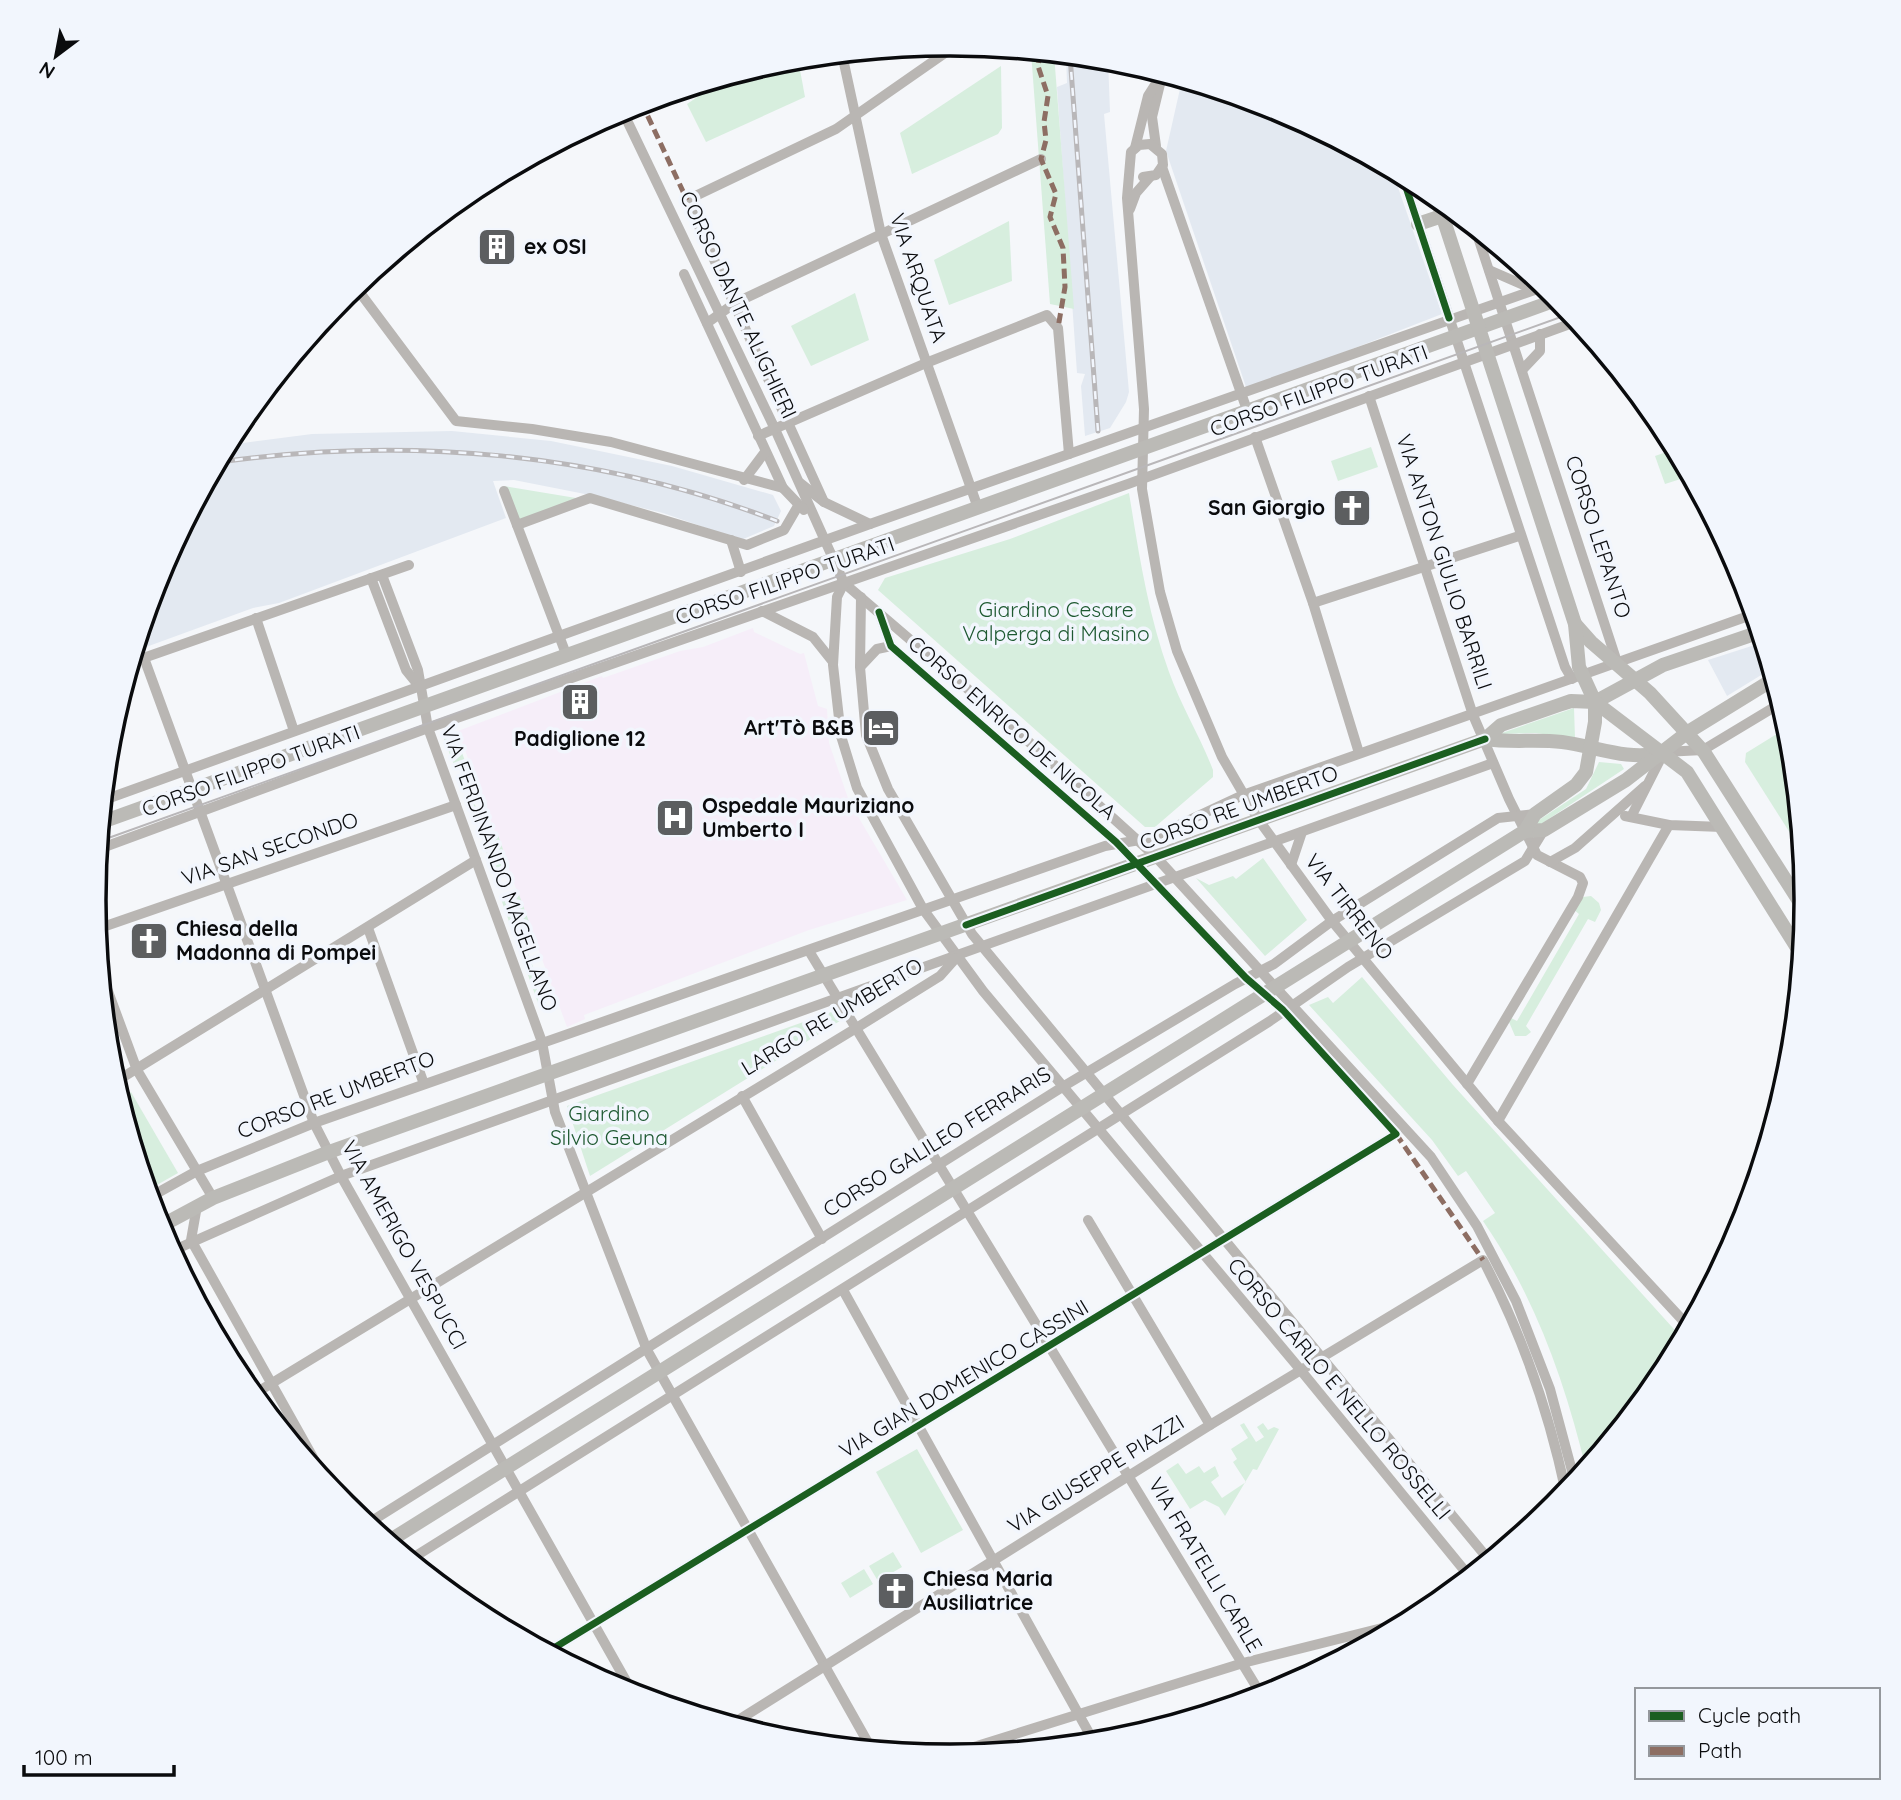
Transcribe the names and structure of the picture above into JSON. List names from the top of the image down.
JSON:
{
  "streets": {
    "main road": [
      "CORSO FILIPPO TURATI",
      "CORSO LEPANTO",
      "CORSO RE UMBERTO",
      "LARGO RE UMBERTO"
    ],
    "street": [
      "VIA ARQUATA",
      "CORSO DANTE ALIGHIERI",
      "VIA ANTON GIULIO BARRILI",
      "CORSO ENRICO DE NICOLA",
      "VIA SAN SECONDO",
      "VIA FERDINANDO MAGELLANO",
      "VIA TIRRENO",
      "CORSO GALILEO FERRARIS",
      "VIA AMERIGO VESPUCCI",
      "VIA GIAN DOMENICO CASSINI",
      "CORSO CARLO E NELLO ROSSELLI",
      "VIA GIUSEPPE PIAZZI",
      "VIA FRATELLI CARLE"
    ]
  },
  "crossings": [
    ["VIA ARQUATA", "CORSO DANTE ALIGHIERI"],
    ["VIA ARQUATA", "CORSO FILIPPO TURATI"],
    ["CORSO DANTE ALIGHIERI", "CORSO FILIPPO TURATI"],
    ["CORSO FILIPPO TURATI", "CORSO LEPANTO"],
    ["CORSO FILIPPO TURATI", "VIA ANTON GIULIO BARRILI"],
    ["CORSO FILIPPO TURATI", "VIA FERDINANDO MAGELLANO"],
    ["CORSO FILIPPO TURATI", "VIA TIRRENO"],
    ["CORSO FILIPPO TURATI", "VIA AMERIGO VESPUCCI"],
    ["CORSO FILIPPO TURATI", "CORSO CARLO E NELLO ROSSELLI"],
    ["CORSO LEPANTO", "CORSO RE UMBERTO"],
    ["VIA ANTON GIULIO BARRILI", "CORSO RE UMBERTO"],
    ["VIA ANTON GIULIO BARRILI", "CORSO GALILEO FERRARIS"],
    ["CORSO ENRICO DE NICOLA", "CORSO RE UMBERTO"],
    ["CORSO ENRICO DE NICOLA", "CORSO GALILEO FERRARIS"],
    ["CORSO ENRICO DE NICOLA", "VIA GIAN DOMENICO CASSINI"],
    ["CORSO ENRICO DE NICOLA", "CORSO CARLO E NELLO ROSSELLI"],
    ["CORSO RE UMBERTO", "VIA FERDINANDO MAGELLANO"],
    ["CORSO RE UMBERTO", "VIA TIRRENO"],
    ["CORSO RE UMBERTO", "LARGO RE UMBERTO"],
    ["CORSO RE UMBERTO", "VIA AMERIGO VESPUCCI"],
    ["CORSO RE UMBERTO", "CORSO CARLO E NELLO ROSSELLI"],
    ["VIA SAN SECONDO", "VIA FERDINANDO MAGELLANO"],
    ["VIA SAN SECONDO", "VIA AMERIGO VESPUCCI"],
    ["VIA TIRRENO", "CORSO GALILEO FERRARIS"],
    ["LARGO RE UMBERTO", "VIA AMERIGO VESPUCCI"],
    ["LARGO RE UMBERTO", "CORSO CARLO E NELLO ROSSELLI"],
    ["LARGO RE UMBERTO", "VIA FRATELLI CARLE"],
    ["CORSO GALILEO FERRARIS", "VIA AMERIGO VESPUCCI"],
    ["CORSO GALILEO FERRARIS", "CORSO CARLO E NELLO ROSSELLI"],
    ["CORSO GALILEO FERRARIS", "VIA FRATELLI CARLE"],
    ["VIA AMERIGO VESPUCCI", "VIA GIAN DOMENICO CASSINI"],
    ["VIA GIAN DOMENICO CASSINI", "CORSO CARLO E NELLO ROSSELLI"],
    ["VIA GIAN DOMENICO CASSINI", "VIA FRATELLI CARLE"],
    ["CORSO CARLO E NELLO ROSSELLI", "VIA GIUSEPPE PIAZZI"],
    ["VIA GIUSEPPE PIAZZI", "VIA FRATELLI CARLE"]
  ],
  "parks": ["Giardino Cesare Valperga di Masino", "Giardino Silvio Geuna"],
  "places": {
    "building": ["ex OSI", "Padiglione 12"],
    "church": ["San Giorgio", "Chiesa della Madonna di Pompei", "Chiesa Maria Ausiliatrice"],
    "hotel": ["Art'Tò B&B"],
    "hospital": ["Ospedale Mauriziano Umberto I"]
  },
  "legend": ["Cycle path", "Path"],
  "scale_bar": "100 m",
  "north": "bottom left"
}
